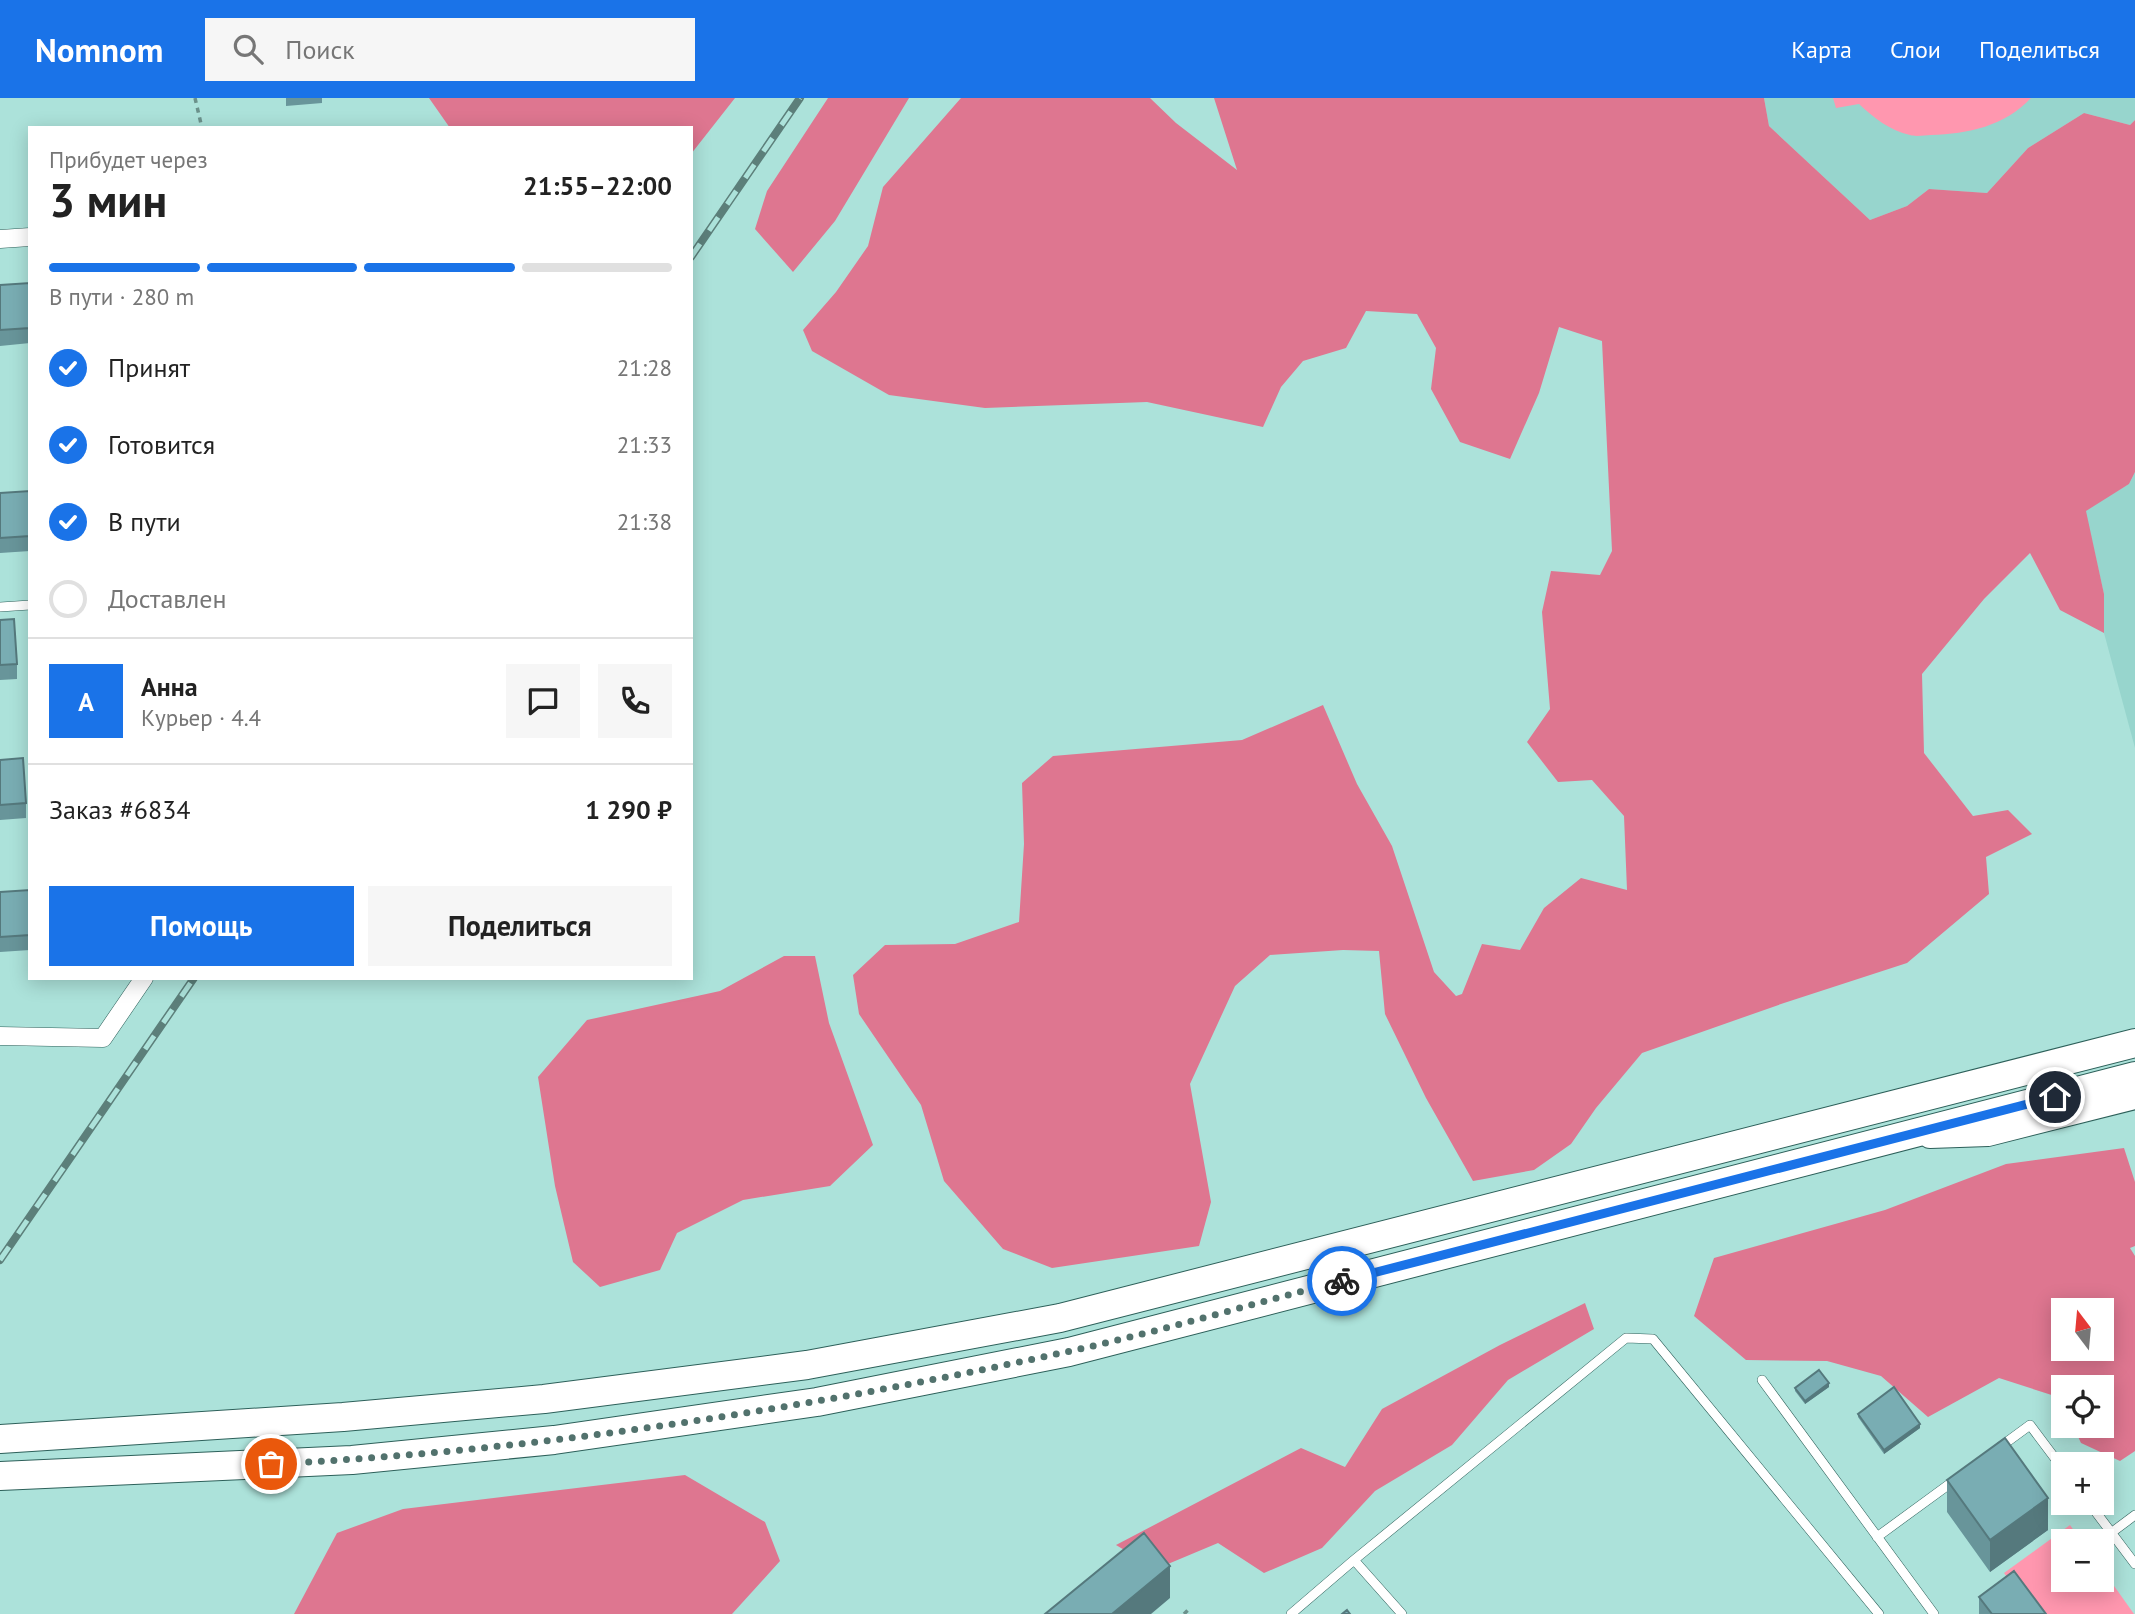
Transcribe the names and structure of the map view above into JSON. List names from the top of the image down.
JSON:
{
  "north": "top",
  "page": {
    "header": "Nomnom",
    "search": "Поиск",
    "nav": ["Карта", "Слои", "Поделиться"],
    "heading": ["3 мин", "Прибудет через", "21:55–22:00"],
    "panel": [
      "Анна",
      "Курьер · 4.4",
      "Заказ #6834",
      "1 290 ₽"
    ],
    "bar": "В пути · 280 m",
    "list": [
      ["Принят", "21:28"],
      ["Готовится", "21:33"],
      ["В пути", "21:38"],
      "Доставлен"
    ],
    "round": "А",
    "buttons": ["Помощь", "Поделиться"],
    "map_buttons": ["+", "−"]
  }
}
